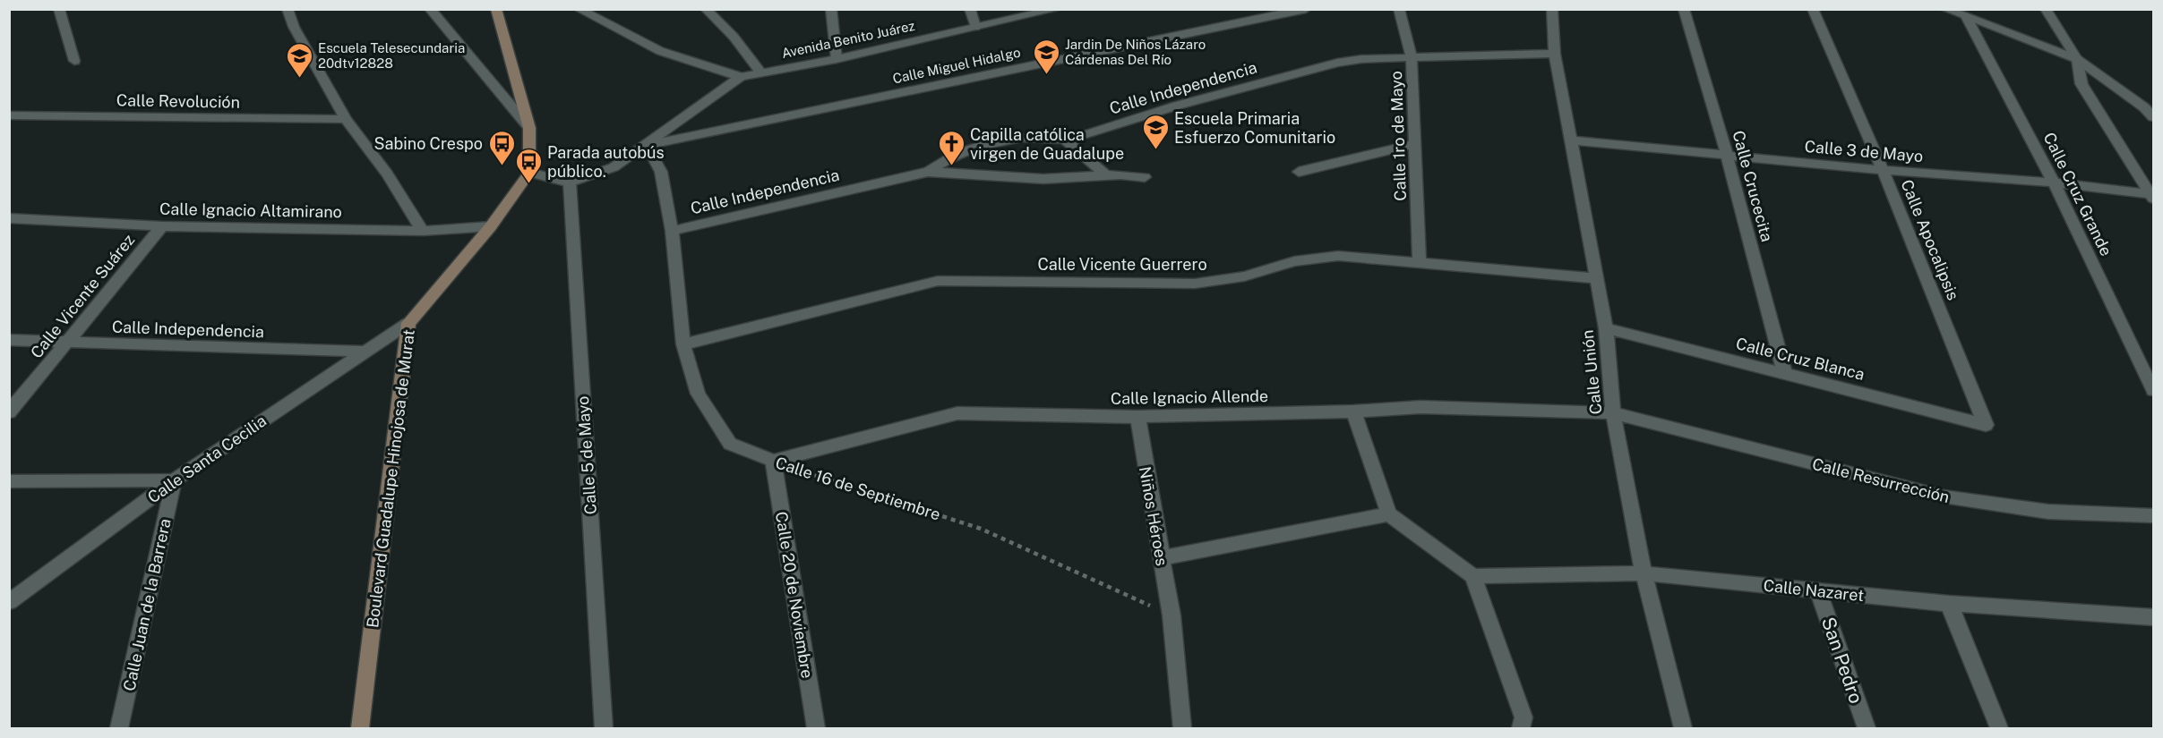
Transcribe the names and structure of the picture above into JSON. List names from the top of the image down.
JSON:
{
  "streets": {
    "main road": ["Boulevard Guadalupe Hinojosa de Murat"],
    "street": [
      "Avenida Benito Juárez",
      "Calle Miguel Hidalgo",
      "Calle Independencia",
      "Calle Revolución",
      "Calle 1ro de Mayo",
      "Calle 3 de Mayo",
      "Calle Crucecita",
      "Calle Cruz Grande",
      "Calle Ignacio Altamirano",
      "Calle Apocalipsis",
      "Calle Vicente Guerrero",
      "Calle Vicente Suárez",
      "Calle Cruz Blanca",
      "Calle Unión",
      "Calle Ignacio Allende",
      "Calle 5 de Mayo",
      "Calle Santa Cecilia",
      "Calle Resurrección",
      "Calle 16 de Septiembre",
      "Niños Héroes",
      "Calle Nazaret",
      "Calle 20 de Noviembre",
      "Calle Juan de la Barrera",
      "San Pedro"
    ]
  },
  "crossings": [
    ["Avenida Benito Juárez", "Calle Miguel Hidalgo"],
    ["Avenida Benito Juárez", "Calle 5 de Mayo"],
    ["Avenida Benito Juárez", "Calle 16 de Septiembre"],
    ["Calle Miguel Hidalgo", "Calle 16 de Septiembre"],
    ["Calle Independencia", "Calle 1ro de Mayo"],
    ["Calle Independencia", "Calle Vicente Suárez"],
    ["Calle Independencia", "Calle Unión"],
    ["Calle Independencia", "Calle Santa Cecilia"],
    ["Calle Independencia", "Calle 16 de Septiembre"],
    ["Calle 1ro de Mayo", "Calle Vicente Guerrero"],
    ["Calle 3 de Mayo", "Calle Crucecita"],
    ["Calle 3 de Mayo", "Calle Cruz Grande"],
    ["Calle 3 de Mayo", "Calle Apocalipsis"],
    ["Calle 3 de Mayo", "Calle Unión"],
    ["Calle Crucecita", "Calle Cruz Blanca"],
    ["Calle Ignacio Altamirano", "Calle Vicente Suárez"],
    ["Calle Ignacio Altamirano", "Boulevard Guadalupe Hinojosa de Murat"],
    ["Calle Apocalipsis", "Calle Cruz Blanca"],
    ["Calle Vicente Guerrero", "Calle Unión"],
    ["Calle Vicente Guerrero", "Calle 16 de Septiembre"],
    ["Calle Cruz Blanca", "Calle Unión"],
    ["Calle Unión", "Calle Ignacio Allende"],
    ["Calle Unión", "Calle Resurrección"],
    ["Calle Unión", "Calle Nazaret"],
    ["Calle Ignacio Allende", "Calle Resurrección"],
    ["Calle Ignacio Allende", "Calle 16 de Septiembre"],
    ["Calle Ignacio Allende", "Niños Héroes"],
    ["Calle Ignacio Allende", "Calle 20 de Noviembre"],
    ["Calle Santa Cecilia", "Boulevard Guadalupe Hinojosa de Murat"],
    ["Calle Santa Cecilia", "Calle Juan de la Barrera"],
    ["Calle 16 de Septiembre", "Niños Héroes"],
    ["Calle 16 de Septiembre", "Calle 20 de Noviembre"],
    ["Calle Nazaret", "San Pedro"]
  ],
  "places": {
    "school or university": ["Jardin De Niños Lázaro Cárdenas Del Río", "Escuela Telesecundaria 20dtv12828", "Escuela Primaria Esfuerzo Comunitario"],
    "bus stop": ["Sabino Crespo", "Parada autobús público."],
    "church": ["Capilla católica virgen de Guadalupe"]
  }
}
